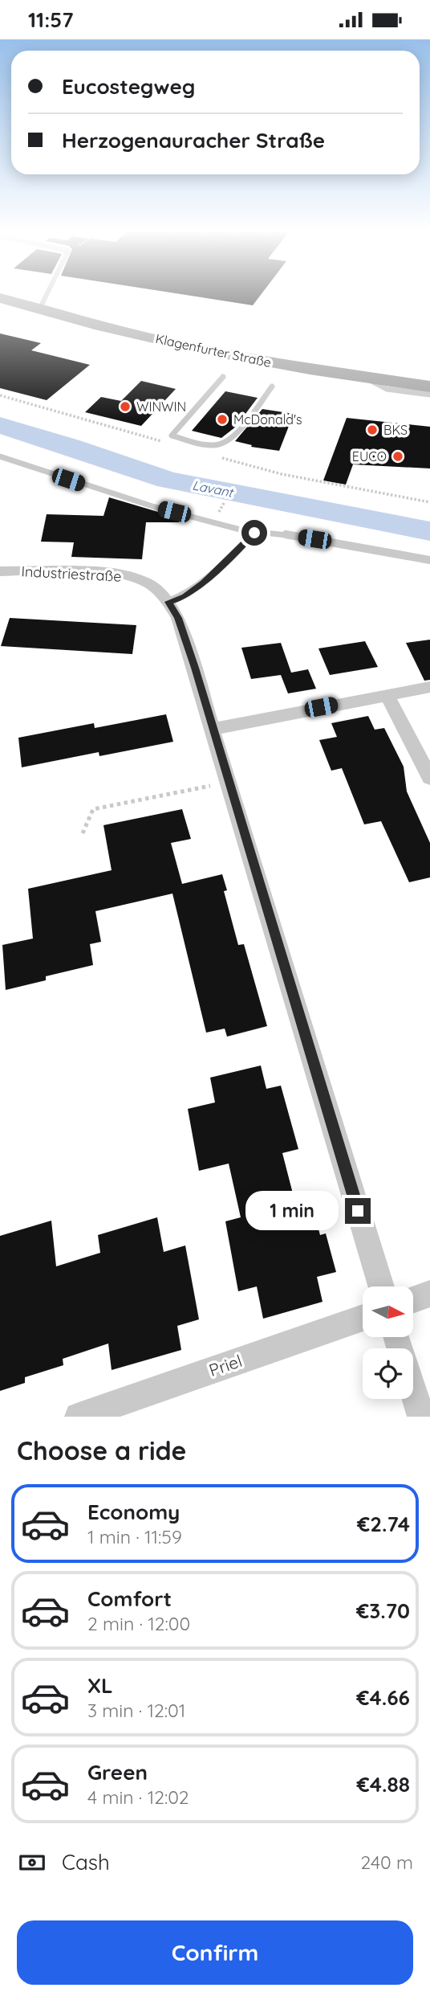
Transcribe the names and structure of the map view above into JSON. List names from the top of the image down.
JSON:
{
  "streets": {
    "main road": ["Klagenfurter Straße"],
    "street": ["Industriestraße", "Priel"]
  },
  "water": ["Lavant"],
  "places": [
    "WINWIN",
    "McDonald's",
    "BKS",
    "EUCO"
  ],
  "north": "right",
  "page": {
    "status": "11:57",
    "banner": ["Eucostegweg", "Herzogenauracher Straße"],
    "bubble": "1 min",
    "heading": "Choose a ride",
    "list": [
      {
        "name": "Economy",
        "note": "1 min · 11:59",
        "value": "€2.74"
      },
      {
        "name": "Comfort",
        "note": "2 min · 12:00",
        "value": "€3.70"
      },
      {
        "name": "XL",
        "note": "3 min · 12:01",
        "value": "€4.66"
      },
      {
        "name": "Green",
        "note": "4 min · 12:02",
        "value": "€4.88"
      }
    ],
    "pay": ["Cash", "240 m"],
    "buttons": "Confirm"
  }
}
